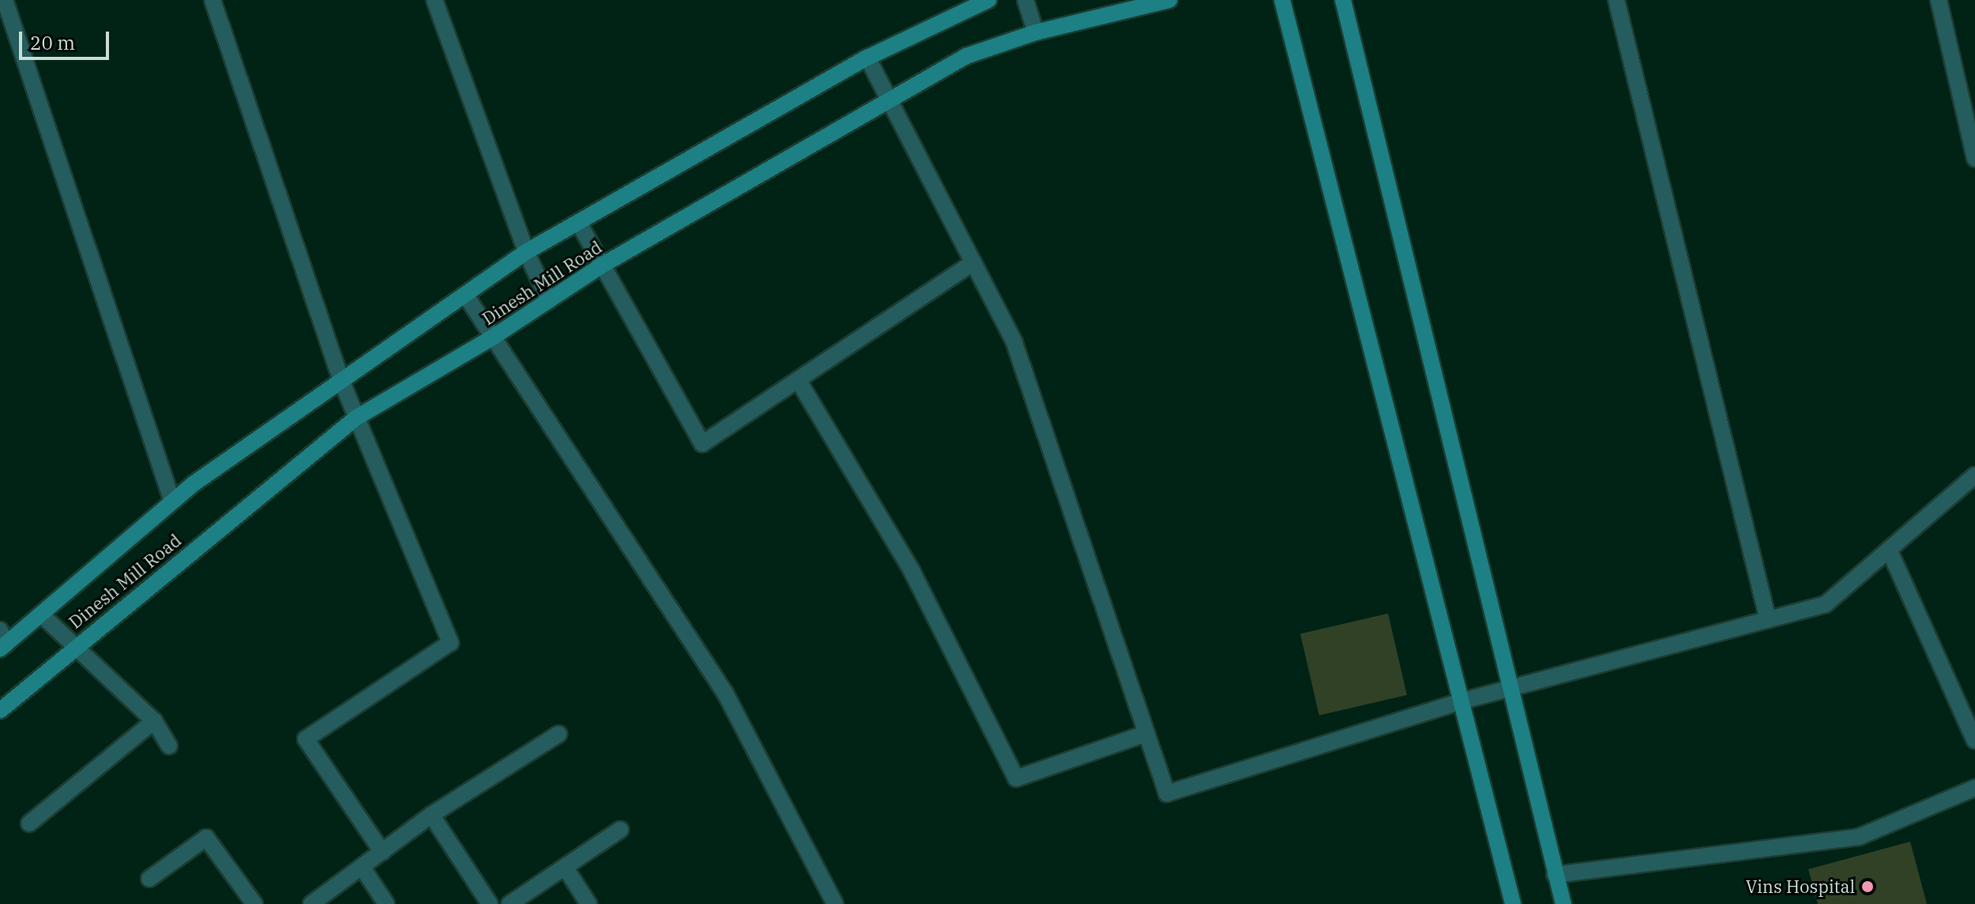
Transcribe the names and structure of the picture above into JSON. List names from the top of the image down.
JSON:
{
  "streets": {
    "street": ["Dinesh Mill Road"]
  },
  "places": ["Vins Hospital"],
  "scale_bar": "20 m"
}
